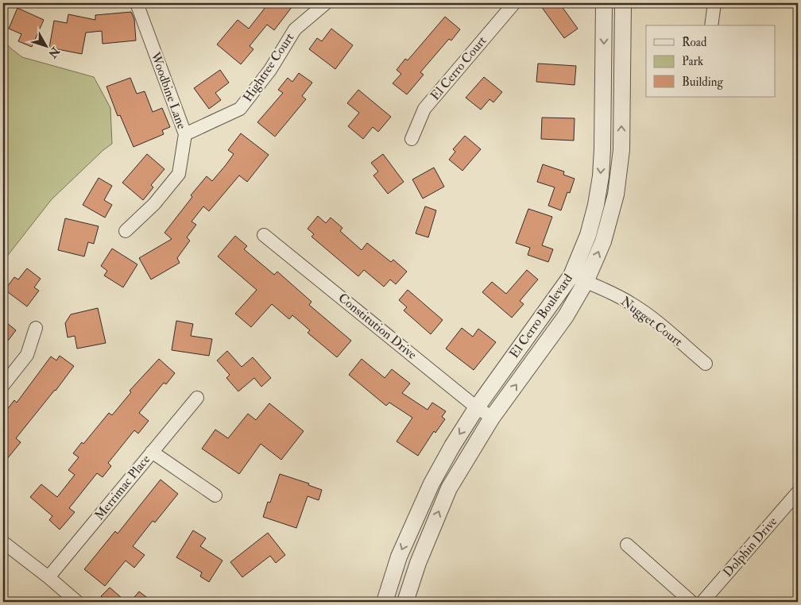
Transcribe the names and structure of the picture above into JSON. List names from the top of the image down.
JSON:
{
  "streets": {
    "street": [
      "Hightree Court",
      "El Cerro Court",
      "Woodbine Lane",
      "El Cerro Boulevard",
      "Nugget Court",
      "Constitution Drive",
      "Merrimac Place",
      "Dolphin Drive"
    ]
  },
  "crossings": [
    ["Hightree Court", "Woodbine Lane"],
    ["El Cerro Boulevard", "Nugget Court"],
    ["El Cerro Boulevard", "Constitution Drive"]
  ],
  "legend": ["Road", "Park", "Building"],
  "north": "bottom right"
}
